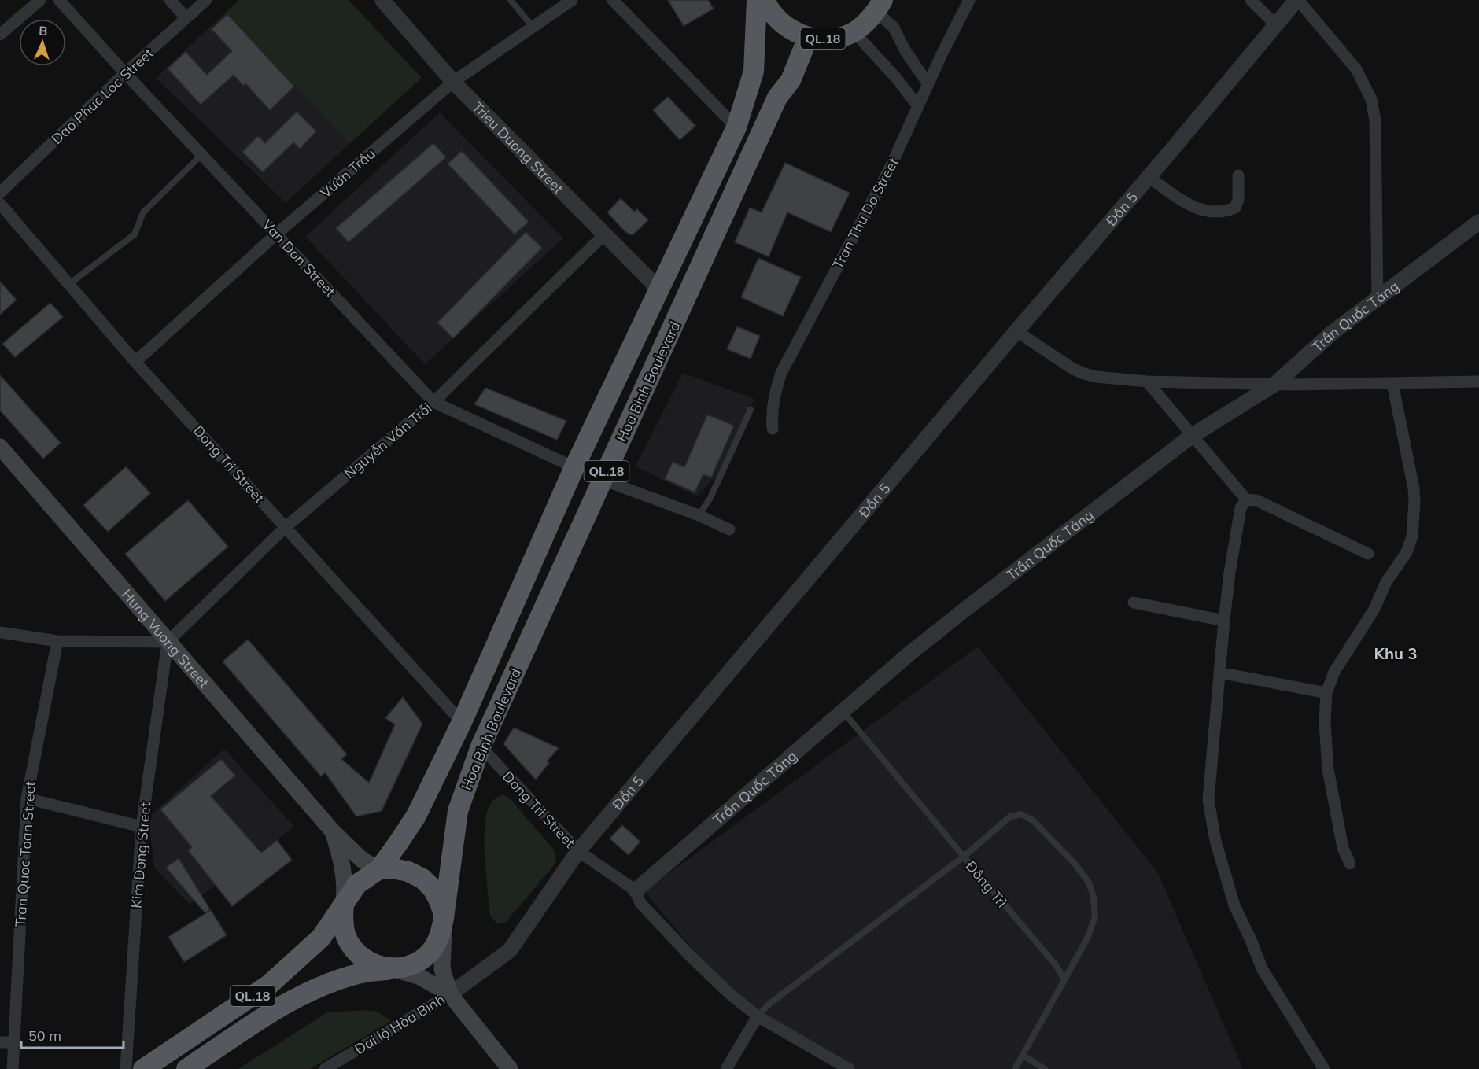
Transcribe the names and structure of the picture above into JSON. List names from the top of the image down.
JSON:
{
  "streets": {
    "highway": ["QL.18", "Hoa Binh Boulevard"],
    "main road": ["Hung Vuong Street"],
    "street": [
      "Dao Phuc Loc Street",
      "Trieu Duong Street",
      "Vườn Trầu",
      "Đồn 5",
      "Tran Thu Do Street",
      "Van Don Street",
      "Trần Quốc Tảng",
      "Nguyễn Văn Trỗi",
      "Dong Tri Street",
      "Tran Quoc Toan Street",
      "Kim Dong Street",
      "Đại lộ Hòa Bình"
    ],
    "lane": ["Đông Trì"]
  },
  "crossings": [
    ["QL.18", "Hoa Binh Boulevard"],
    ["QL.18", "Hung Vuong Street"],
    ["Dao Phuc Loc Street", "Van Don Street"],
    ["Trieu Duong Street", "Vườn Trầu"],
    ["Trieu Duong Street", "Hoa Binh Boulevard"],
    ["Trieu Duong Street", "Nguyễn Văn Trỗi"],
    ["Vườn Trầu", "Van Don Street"],
    ["Vườn Trầu", "Dong Tri Street"],
    ["Đồn 5", "Dong Tri Street"],
    ["Đồn 5", "Đại lộ Hòa Bình"],
    ["Van Don Street", "Hoa Binh Boulevard"],
    ["Van Don Street", "Nguyễn Văn Trỗi"],
    ["Trần Quốc Tảng", "Dong Tri Street"],
    ["Trần Quốc Tảng", "Đông Trì"],
    ["Hoa Binh Boulevard", "Dong Tri Street"],
    ["Hoa Binh Boulevard", "Hung Vuong Street"],
    ["Nguyễn Văn Trỗi", "Dong Tri Street"],
    ["Nguyễn Văn Trỗi", "Hung Vuong Street"],
    ["Nguyễn Văn Trỗi", "Kim Dong Street"],
    ["Hung Vuong Street", "Kim Dong Street"]
  ],
  "districts": ["Khu 3"],
  "scale_bar": "50 m",
  "north": "top"
}
